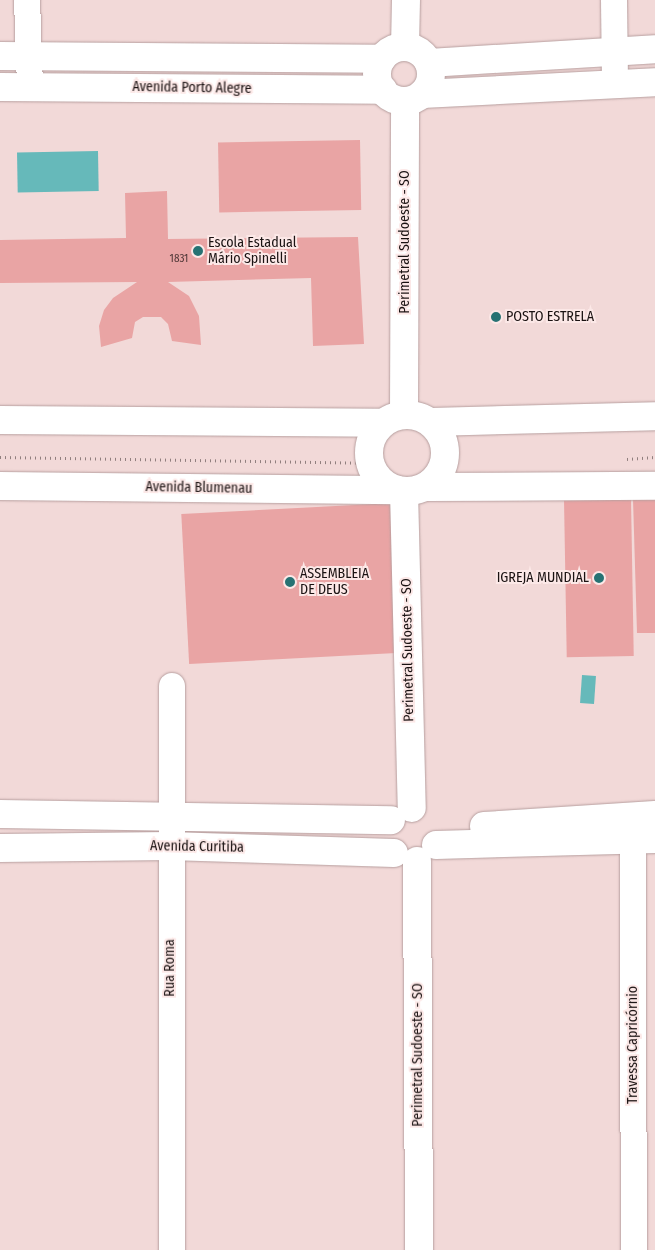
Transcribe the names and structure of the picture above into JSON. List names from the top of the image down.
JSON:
{
  "streets": {
    "street": [
      "Avenida Porto Alegre",
      "Perimetral Sudoeste - SO",
      "Avenida Blumenau",
      "Avenida Curitiba",
      "Rua Roma",
      "Travessa Capricórnio"
    ]
  },
  "crossings": [
    ["Avenida Porto Alegre", "Perimetral Sudoeste - SO"],
    ["Perimetral Sudoeste - SO", "Avenida Blumenau"],
    ["Perimetral Sudoeste - SO", "Avenida Curitiba"],
    ["Avenida Curitiba", "Rua Roma"],
    ["Avenida Curitiba", "Travessa Capricórnio"]
  ],
  "places": [
    "Escola Estadual Mário Spinelli",
    "POSTO ESTRELA",
    "IGREJA MUNDIAL",
    "ASSEMBLEIA DE DEUS"
  ],
  "house_numbers": ["1831"]
}
